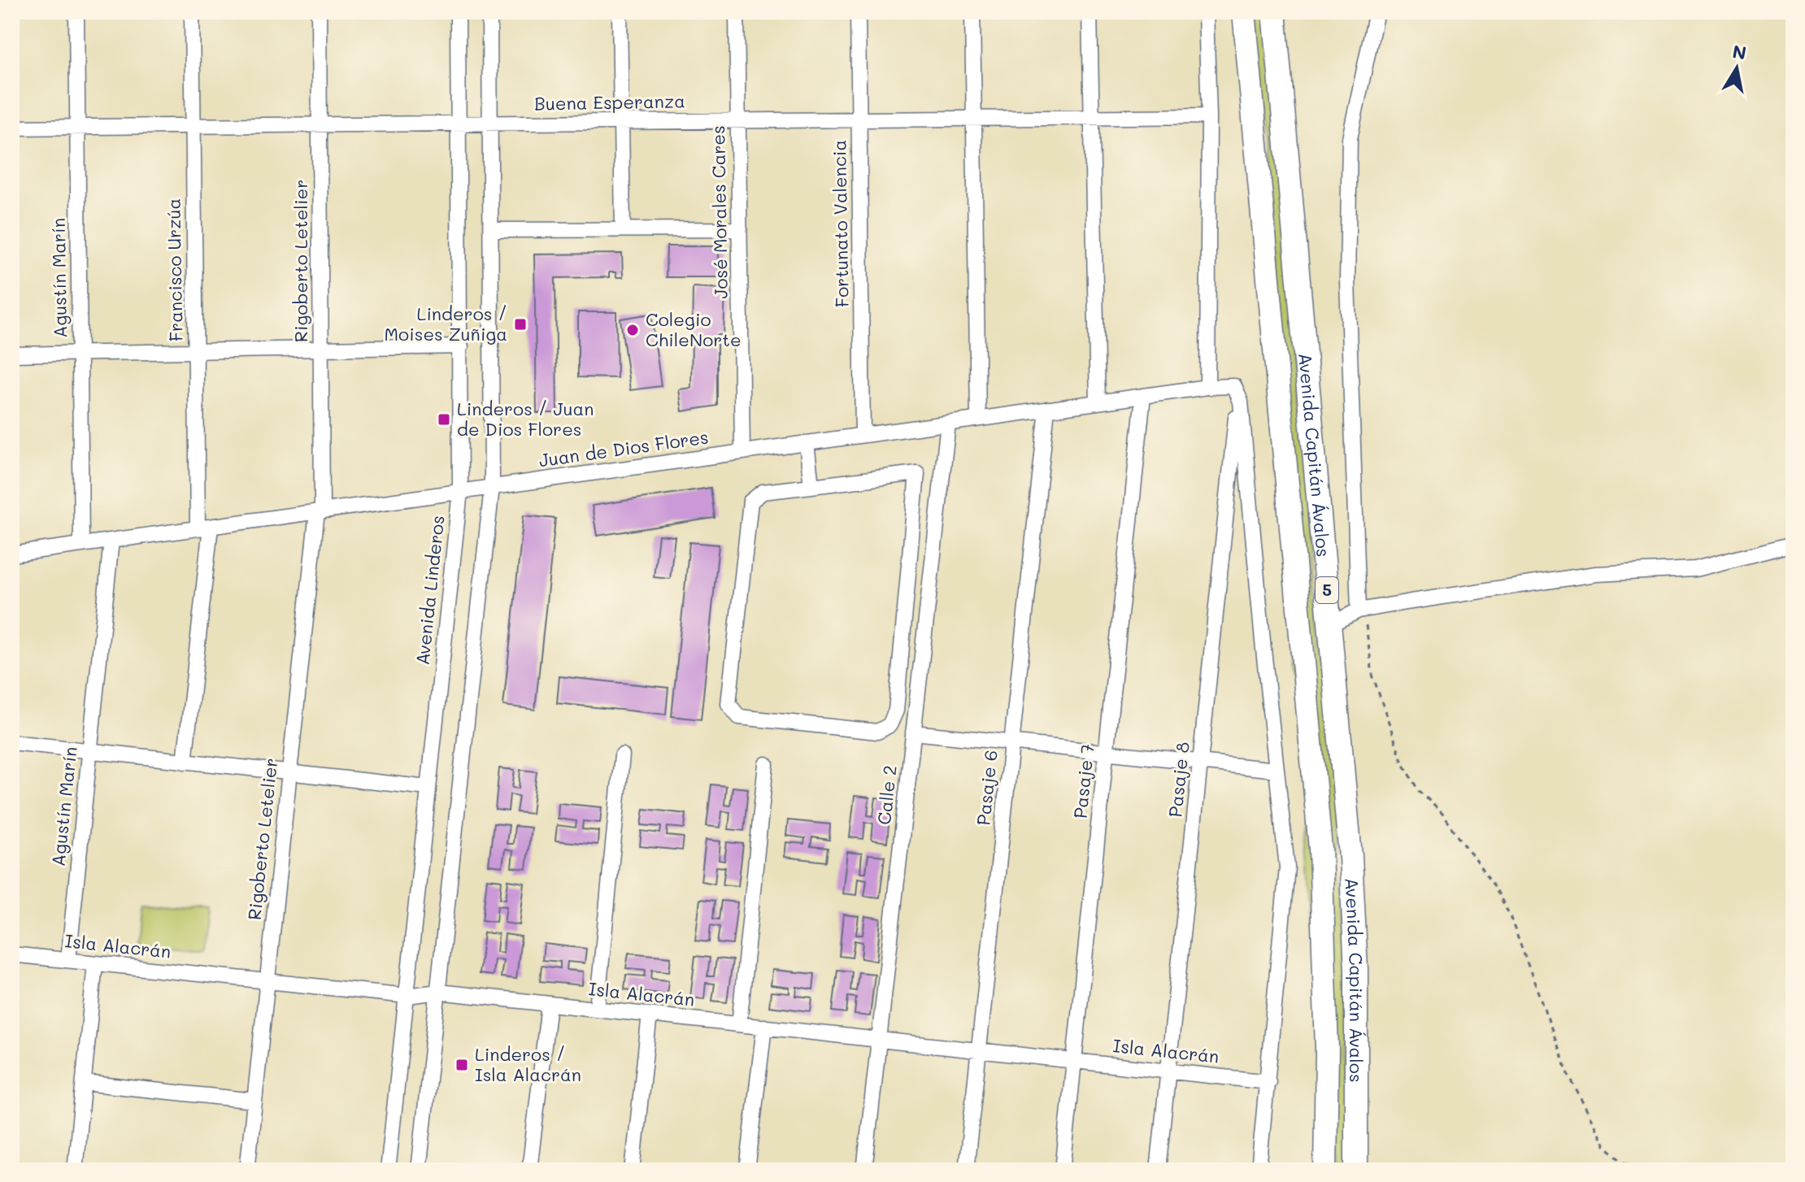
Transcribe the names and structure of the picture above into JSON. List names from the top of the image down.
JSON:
{
  "streets": {
    "highway": ["Avenida Capitán Ávalos", "5"],
    "street": [
      "Buena Esperanza",
      "José Morales Cares",
      "Fortunato Valencia",
      "Rigoberto Letelier",
      "Francisco Urzúa",
      "Agustín Marín",
      "Juan de Dios Flores",
      "Avenida Linderos",
      "Pasaje 8",
      "Pasaje 7",
      "Pasaje 6",
      "Calle 2",
      "Isla Alacrán"
    ]
  },
  "crossings": [
    ["Buena Esperanza", "José Morales Cares"],
    ["Buena Esperanza", "Fortunato Valencia"],
    ["Buena Esperanza", "Rigoberto Letelier"],
    ["Buena Esperanza", "Francisco Urzúa"],
    ["Buena Esperanza", "Agustín Marín"],
    ["Buena Esperanza", "Avenida Linderos"],
    ["José Morales Cares", "Juan de Dios Flores"],
    ["Fortunato Valencia", "Juan de Dios Flores"],
    ["Rigoberto Letelier", "Juan de Dios Flores"],
    ["Rigoberto Letelier", "Isla Alacrán"],
    ["Francisco Urzúa", "Juan de Dios Flores"],
    ["Agustín Marín", "Juan de Dios Flores"],
    ["Agustín Marín", "Isla Alacrán"],
    ["Juan de Dios Flores", "Avenida Linderos"],
    ["Juan de Dios Flores", "Pasaje 8"],
    ["Juan de Dios Flores", "Pasaje 7"],
    ["Juan de Dios Flores", "Pasaje 6"],
    ["Juan de Dios Flores", "Calle 2"],
    ["Avenida Linderos", "Isla Alacrán"],
    ["Pasaje 8", "Isla Alacrán"],
    ["Pasaje 7", "Isla Alacrán"],
    ["Pasaje 6", "Isla Alacrán"],
    ["Calle 2", "Isla Alacrán"]
  ],
  "places": {
    "transit": ["Linderos / Moises Zuñiga", "Linderos / Juan de Dios Flores", "Linderos / Isla Alacrán"],
    "other": ["Colegio ChileNorte"]
  },
  "north": "top"
}
